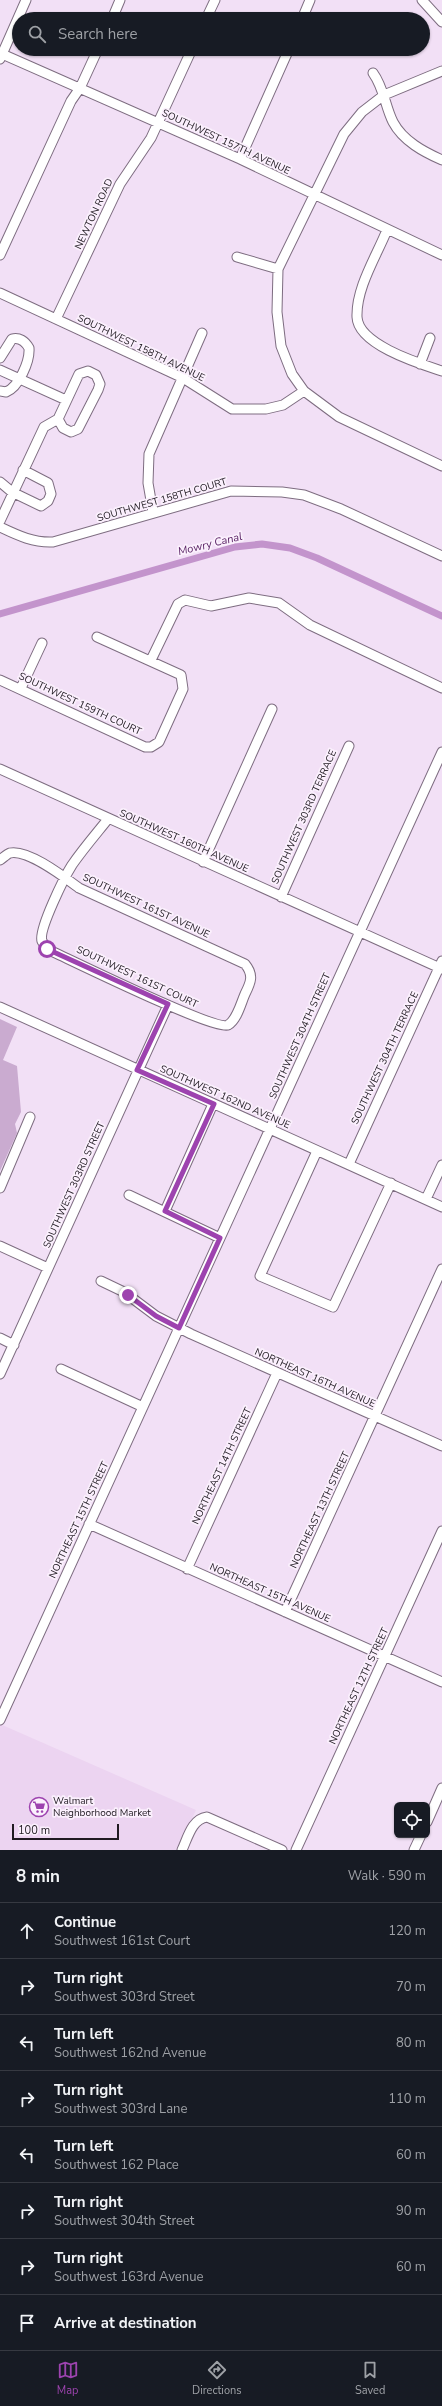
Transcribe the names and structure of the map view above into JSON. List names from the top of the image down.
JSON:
{
  "streets": {
    "street": [
      "SOUTHWEST 157TH AVENUE",
      "NEWTON ROAD",
      "SOUTHWEST 158TH AVENUE",
      "SOUTHWEST 158TH COURT",
      "SOUTHWEST 159TH COURT",
      "SOUTHWEST 303RD TERRACE",
      "SOUTHWEST 160TH AVENUE",
      "SOUTHWEST 161ST AVENUE",
      "SOUTHWEST 161ST COURT",
      "SOUTHWEST 304TH STREET",
      "SOUTHWEST 304TH TERRACE",
      "SOUTHWEST 162ND AVENUE",
      "SOUTHWEST 303RD STREET",
      "NORTHEAST 16TH AVENUE",
      "NORTHEAST 14TH STREET",
      "NORTHEAST 13TH STREET",
      "NORTHEAST 15TH STREET",
      "NORTHEAST 15TH AVENUE",
      "NORTHEAST 12TH STREET"
    ]
  },
  "crossings": [
    ["SOUTHWEST 157TH AVENUE", "NEWTON ROAD"],
    ["NEWTON ROAD", "SOUTHWEST 158TH AVENUE"],
    ["SOUTHWEST 303RD TERRACE", "SOUTHWEST 160TH AVENUE"],
    ["SOUTHWEST 160TH AVENUE", "SOUTHWEST 304TH STREET"],
    ["SOUTHWEST 160TH AVENUE", "SOUTHWEST 304TH TERRACE"],
    ["SOUTHWEST 161ST AVENUE", "SOUTHWEST 161ST COURT"],
    ["SOUTHWEST 161ST COURT", "SOUTHWEST 303RD STREET"],
    ["SOUTHWEST 304TH STREET", "SOUTHWEST 162ND AVENUE"],
    ["SOUTHWEST 304TH STREET", "NORTHEAST 16TH AVENUE"],
    ["SOUTHWEST 304TH STREET", "NORTHEAST 15TH STREET"],
    ["SOUTHWEST 304TH TERRACE", "SOUTHWEST 162ND AVENUE"],
    ["SOUTHWEST 162ND AVENUE", "SOUTHWEST 303RD STREET"],
    ["NORTHEAST 16TH AVENUE", "NORTHEAST 14TH STREET"],
    ["NORTHEAST 16TH AVENUE", "NORTHEAST 13TH STREET"],
    ["NORTHEAST 16TH AVENUE", "NORTHEAST 15TH STREET"],
    ["NORTHEAST 14TH STREET", "NORTHEAST 15TH AVENUE"],
    ["NORTHEAST 13TH STREET", "NORTHEAST 15TH AVENUE"],
    ["NORTHEAST 15TH STREET", "NORTHEAST 15TH AVENUE"],
    ["NORTHEAST 15TH AVENUE", "NORTHEAST 12TH STREET"]
  ],
  "water": ["Mowry Canal"],
  "places": {
    "supermarket": ["Walmart Neighborhood Market"]
  },
  "scale_bar": "100 m",
  "page": {
    "search": "Search here",
    "scale": "100 m",
    "heading": ["8 min", "Walk · 590 m"],
    "list": [
      ["Continue", "Southwest 161st Court", "120 m"],
      ["Turn right", "Southwest 303rd Street", "70 m"],
      ["Turn left", "Southwest 162nd Avenue", "80 m"],
      ["Turn right", "Southwest 303rd Lane", "110 m"],
      ["Turn left", "Southwest 162 Place", "60 m"],
      ["Turn right", "Southwest 304th Street", "90 m"],
      ["Turn right", "Southwest 163rd Avenue", "60 m"],
      "Arrive at destination"
    ],
    "nav": ["Map", "Directions", "Saved"]
  }
}
